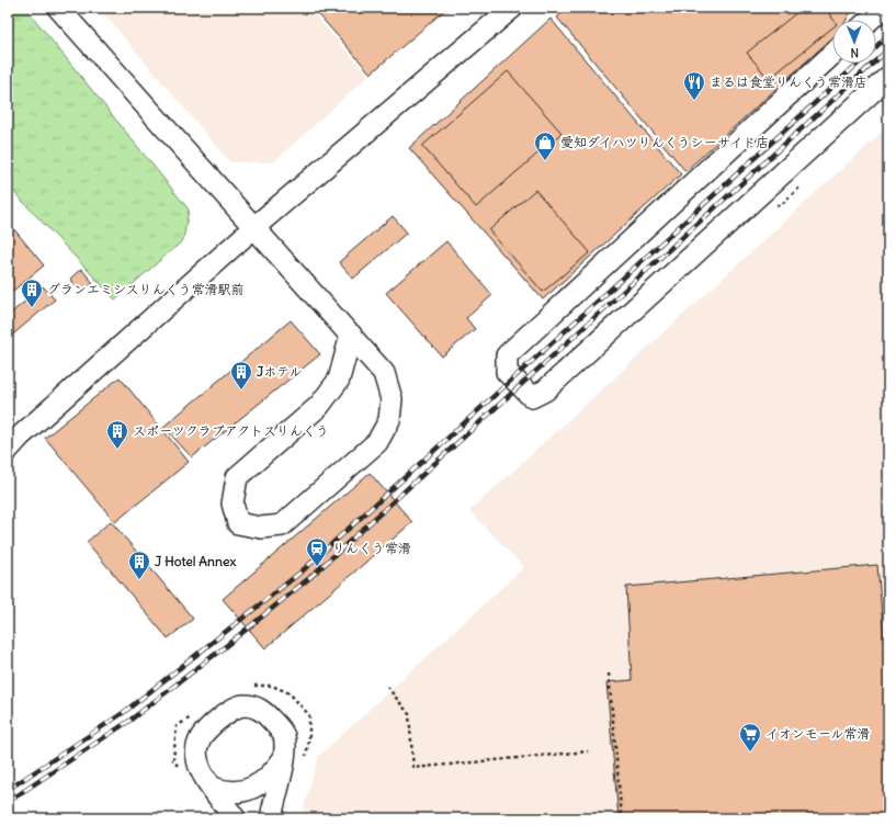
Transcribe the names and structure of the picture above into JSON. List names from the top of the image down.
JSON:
{
  "places": {
    "restaurant": ["まるは食堂りんくう常滑店"],
    "shop": ["愛知ダイハツりんくうシーサイド店"],
    "building": [
      "グランエミシスりんくう常滑駅前",
      "Jホテル",
      "スポーツクラブアクトスりんくう",
      "J Hotel Annex"
    ],
    "station": ["りんくう常滑"],
    "supermarket": ["イオンモール常滑"]
  },
  "north": "bottom"
}
